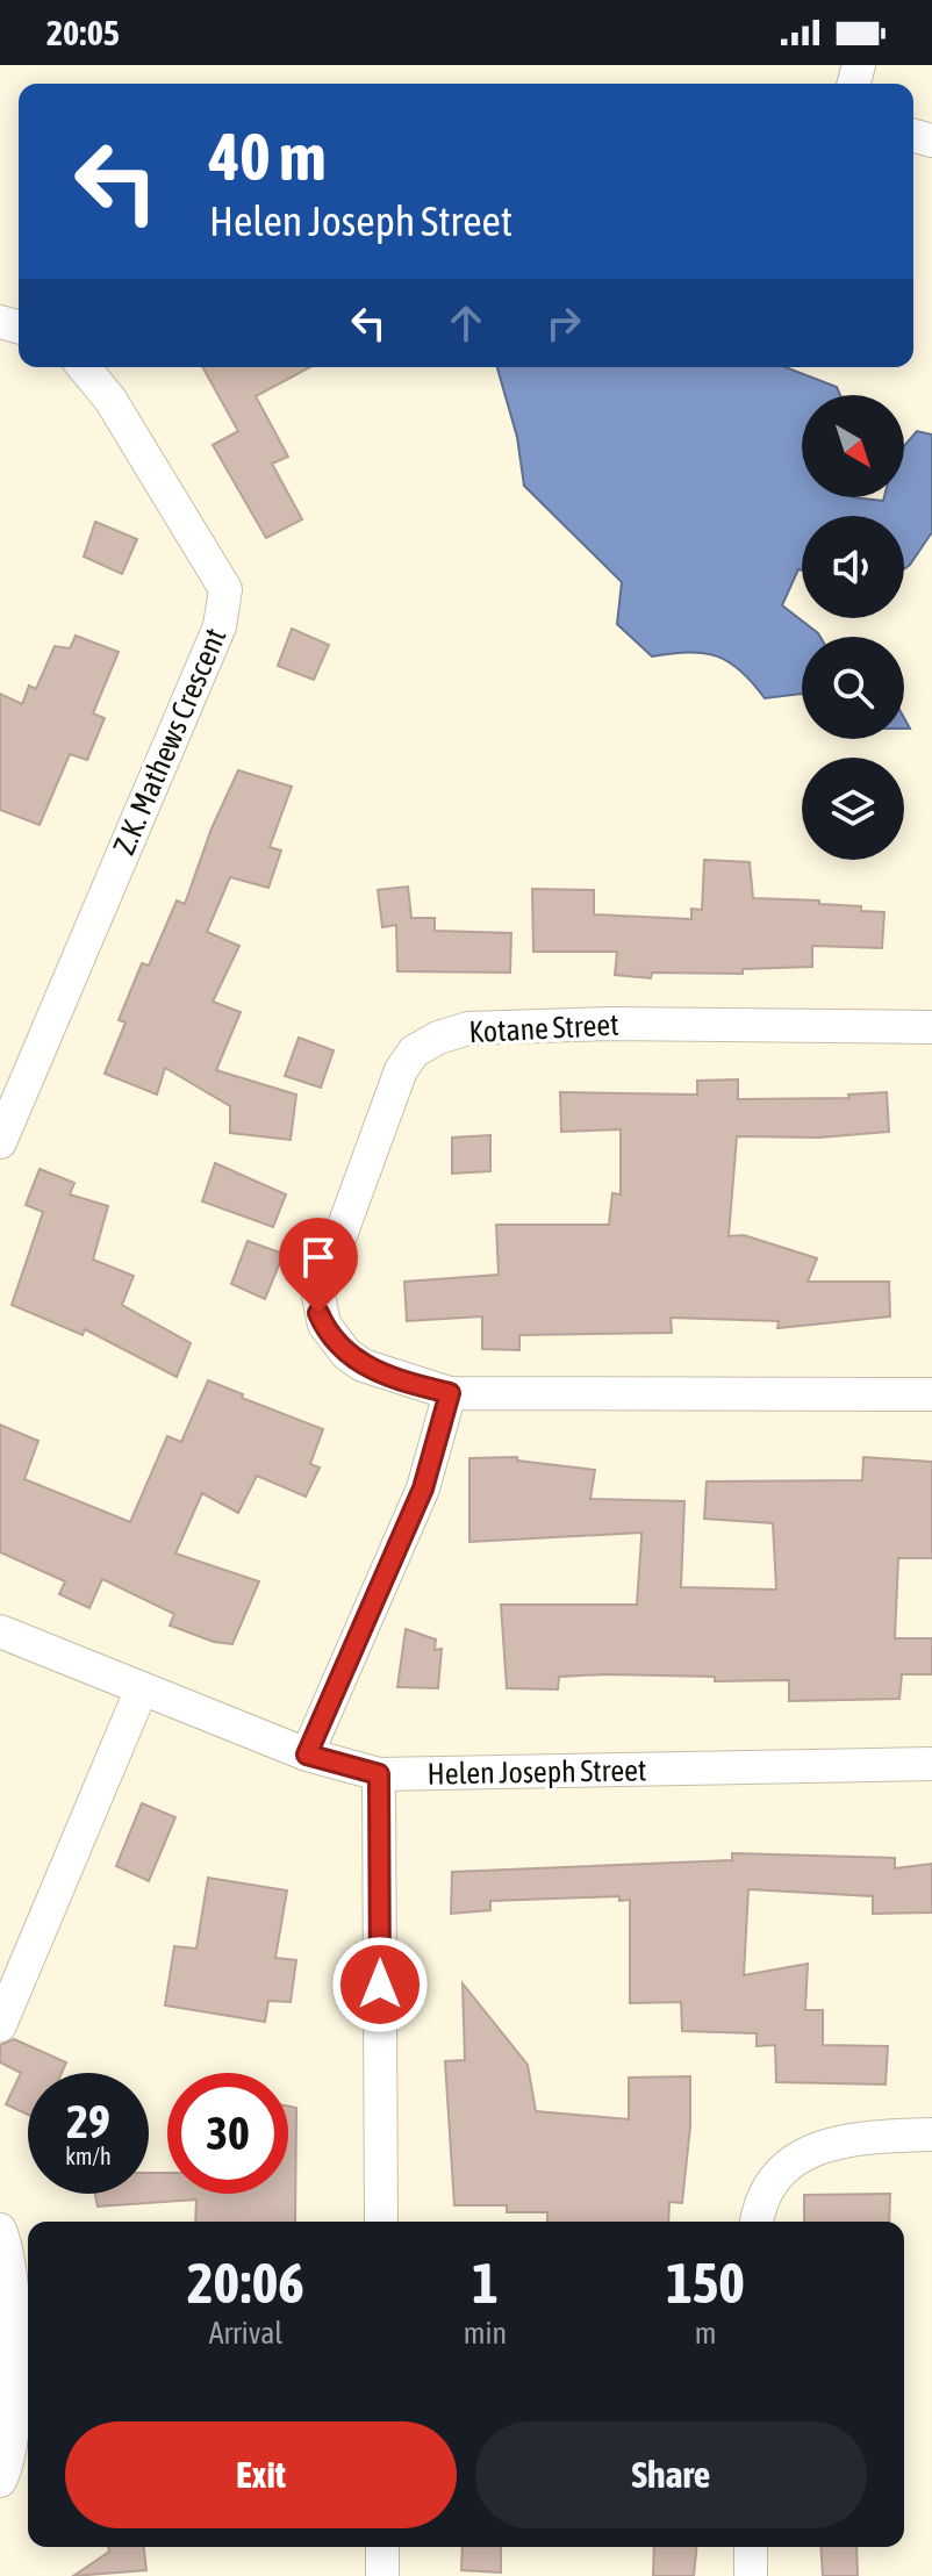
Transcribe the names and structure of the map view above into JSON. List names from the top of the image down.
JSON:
{
  "streets": {
    "street": ["Z.K. Mathews Crescent", "Kotane Street", "Helen Joseph Street"]
  },
  "north": "bottom right",
  "page": {
    "status": "20:05",
    "turn": ["40 m", "Helen Joseph Street"],
    "speed": "29 km/h",
    "limit": "30",
    "eta": [
      "20:06",
      "Arrival",
      "1",
      "min",
      "150",
      "m"
    ],
    "buttons": ["Exit", "Share"]
  }
}
